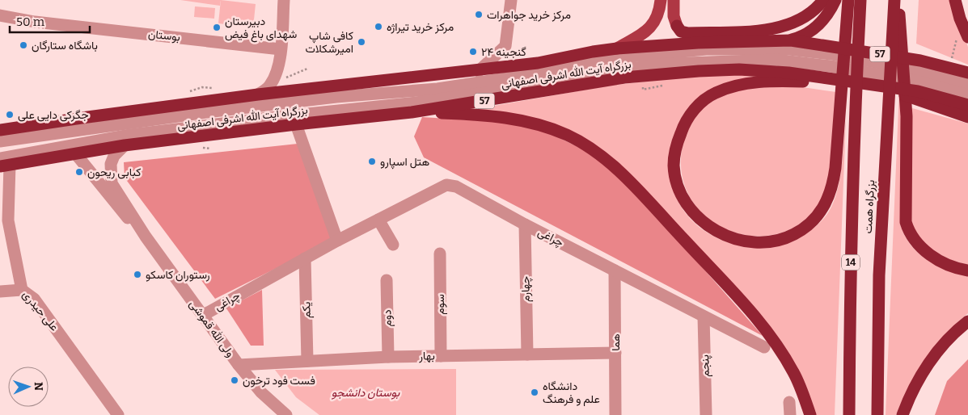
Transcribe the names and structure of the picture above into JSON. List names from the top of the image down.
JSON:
{
  "streets": {
    "highway": [
      "57",
      "بزرگراه آیت الله اشرفی اصفهانی",
      "بزرگراه همت",
      "14"
    ],
    "street": [
      "بوستان",
      "چراغی",
      "چهارم",
      "سوم",
      "یکم",
      "علی حیدری",
      "دوم",
      "ولی الله قموشی",
      "هما",
      "بهار",
      "پنجم"
    ]
  },
  "crossings": [
    ["بزرگراه آیت الله اشرفی اصفهانی", "علی حیدری"],
    ["بزرگراه آیت الله اشرفی اصفهانی", "ولی الله قموشی"],
    ["چراغی", "چهارم"],
    ["چراغی", "یکم"],
    ["چراغی", "ولی الله قموشی"],
    ["چراغی", "هما"],
    ["چراغی", "پنجم"],
    ["چهارم", "بهار"],
    ["سوم", "بهار"],
    ["یکم", "بهار"],
    ["دوم", "بهار"],
    ["ولی الله قموشی", "بهار"],
    ["هما", "بهار"]
  ],
  "parks": ["بوستان دانشجو"],
  "places": [
    "مرکز خرید جواهرات",
    "مرکز خرید تیراژه",
    "دبیرستان شهدای باغ فیض",
    "کافی شاپ امیرشکلات",
    "باشگاه ستارگان",
    "گنجینه ۲۴",
    "جگرکی دایی علی",
    "هتل اسپارو",
    "کبابی ریحون",
    "رستوران کاسکو",
    "فست فود ترخون",
    "دانشگاه علم و فرهنگ"
  ],
  "scale_bar": "50 m",
  "north": "right"
}
